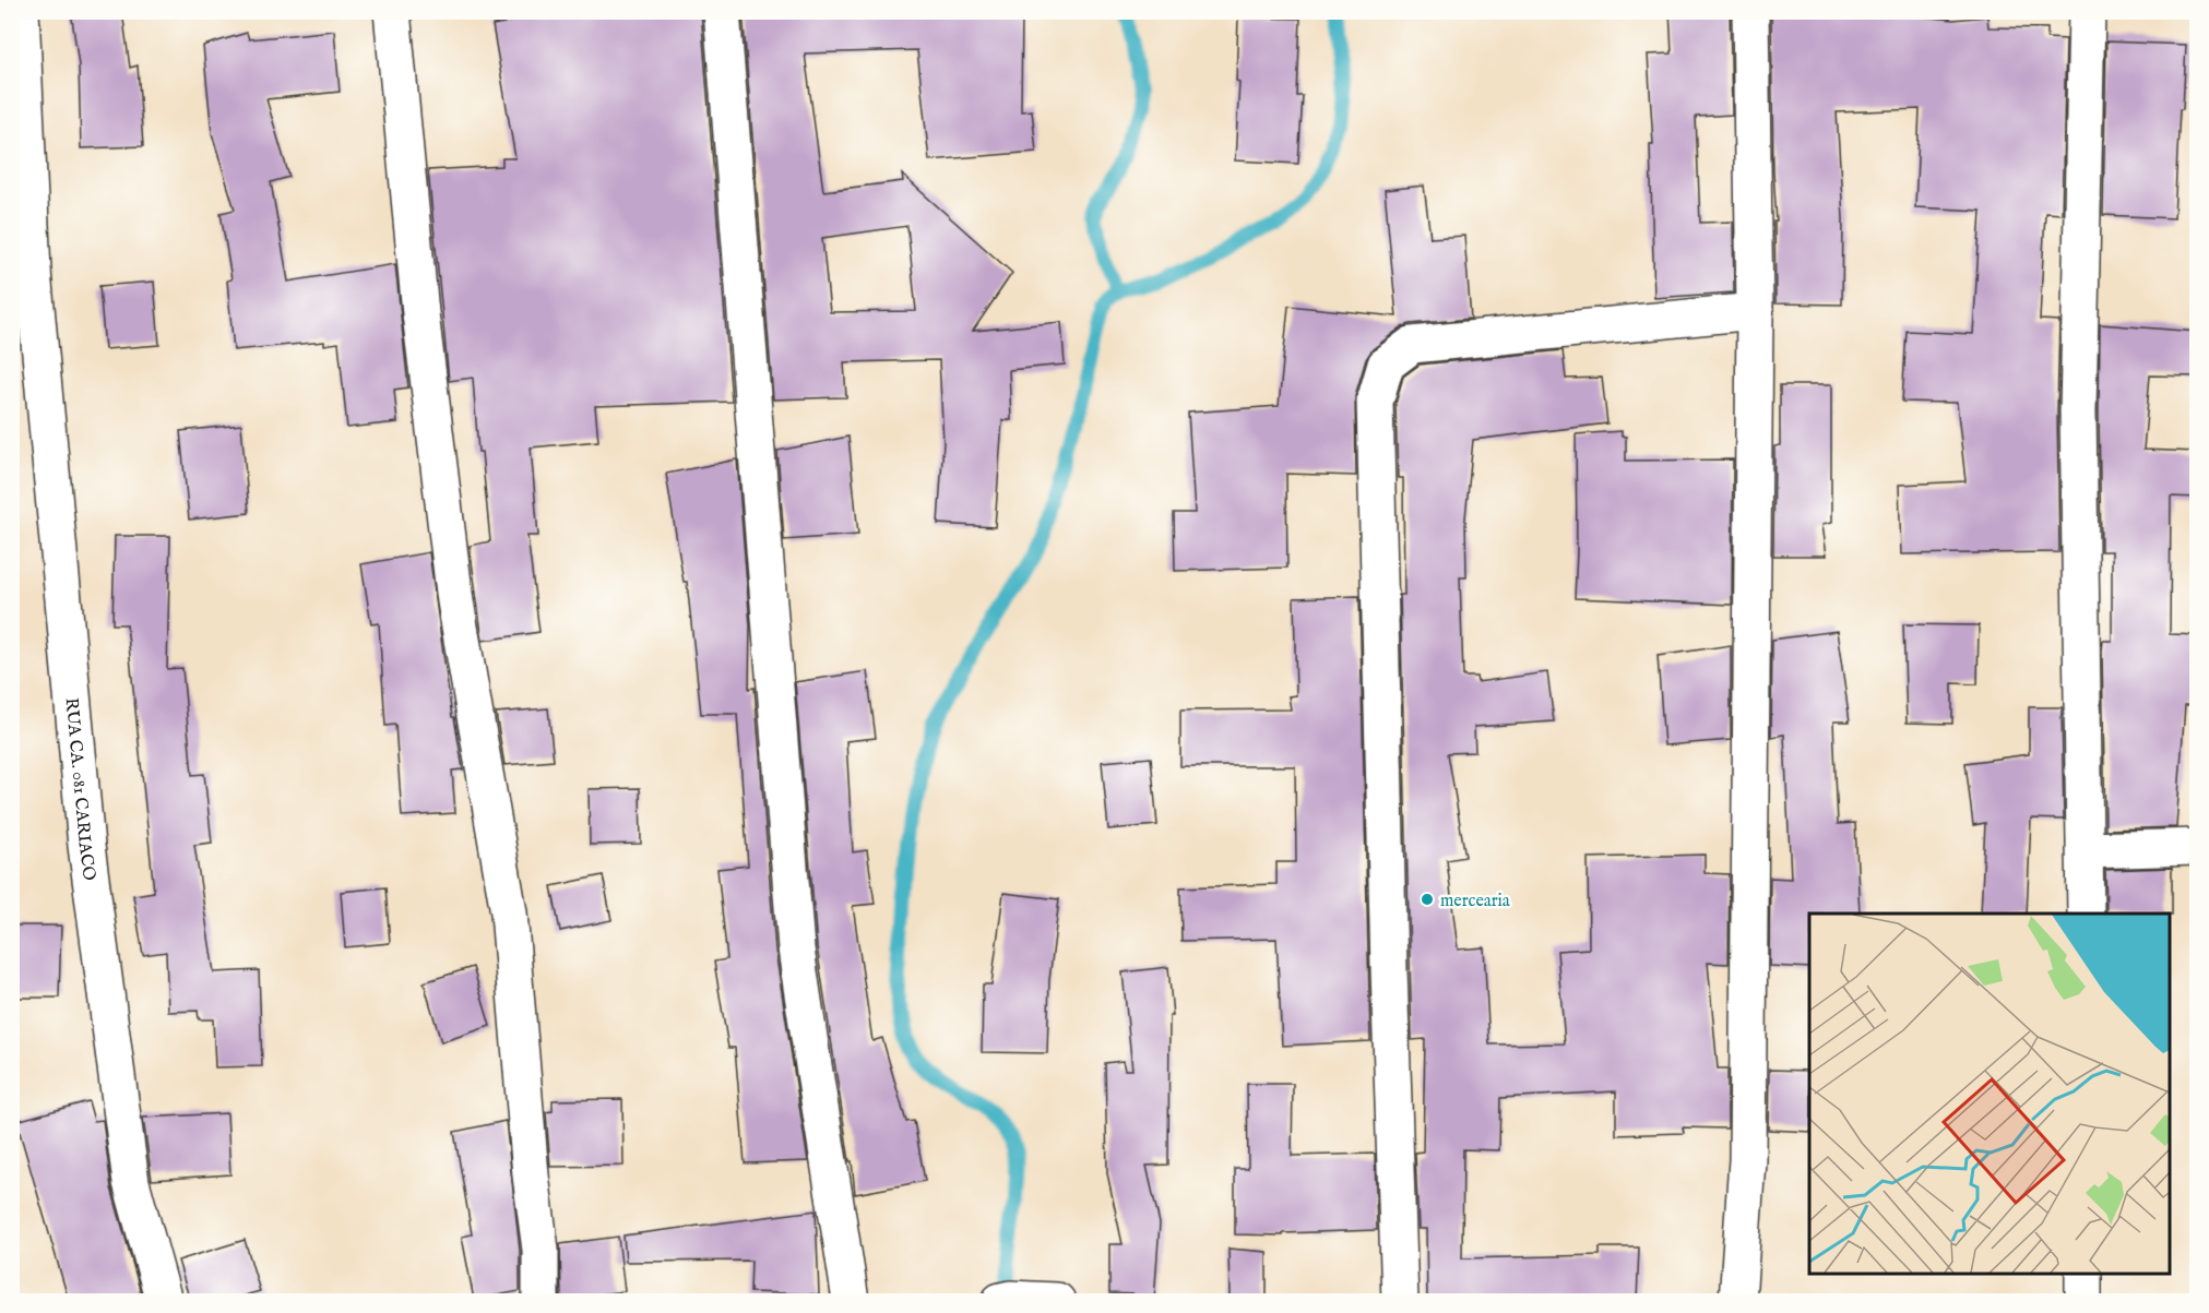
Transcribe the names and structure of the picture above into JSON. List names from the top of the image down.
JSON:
{
  "streets": {
    "street": ["RUA CA. 081 CARIACO"]
  },
  "places": ["mercearia"]
}
